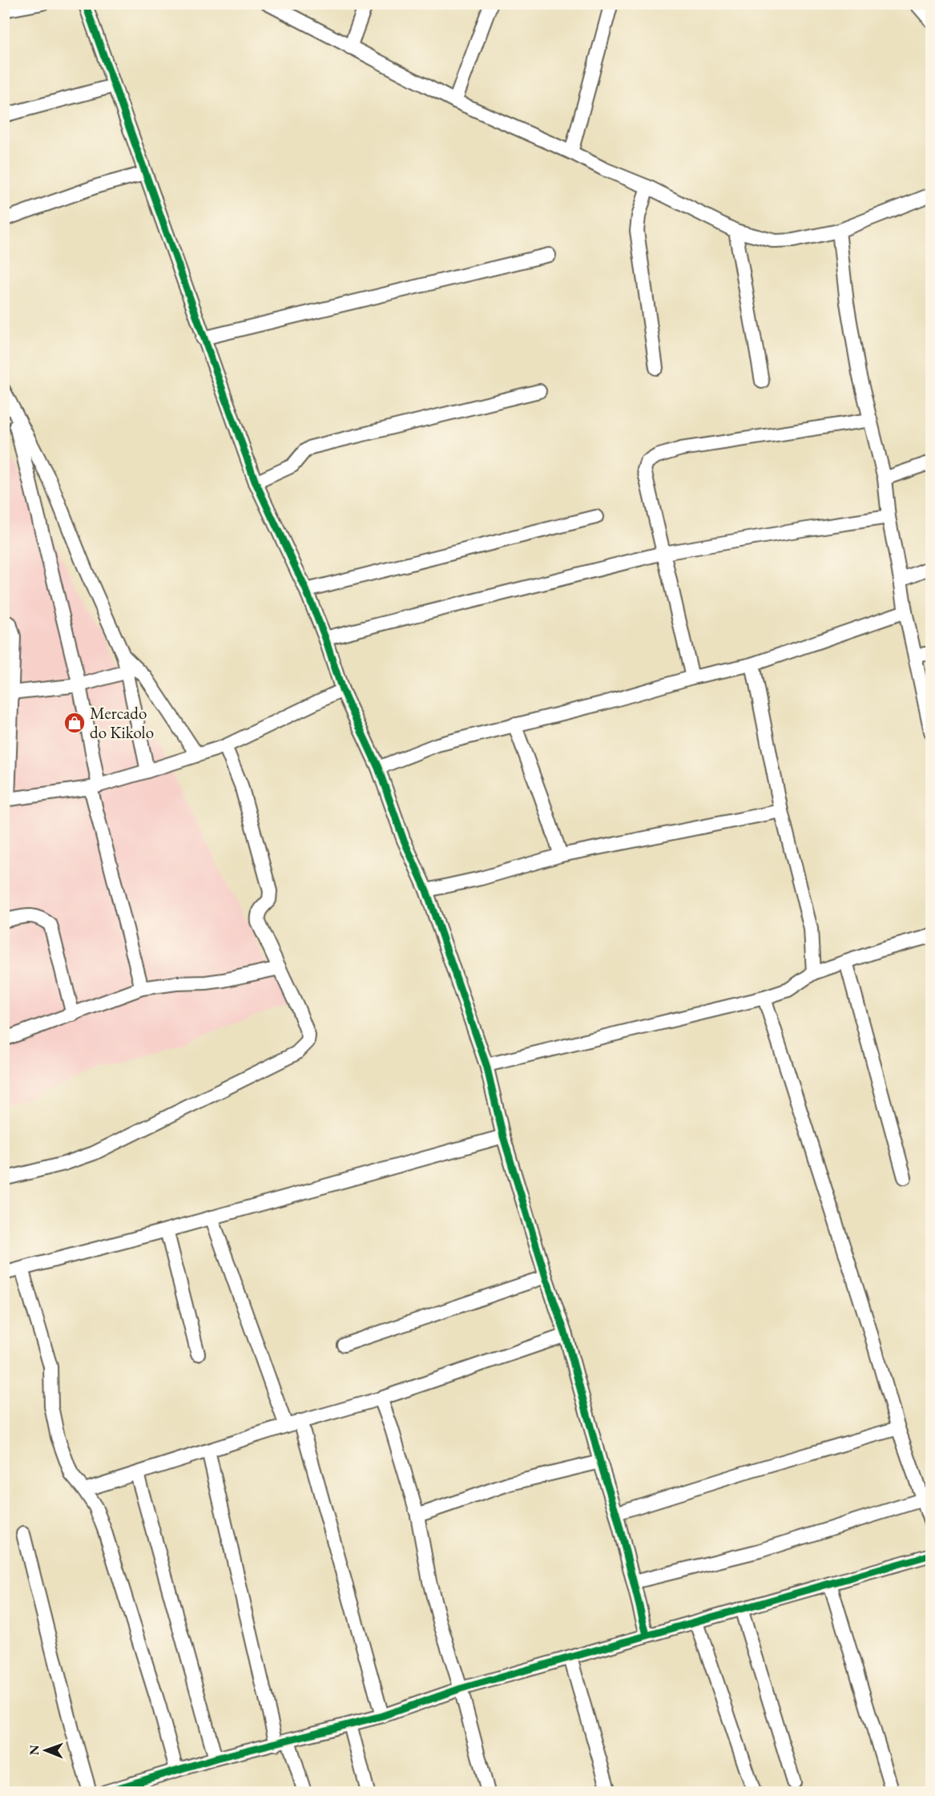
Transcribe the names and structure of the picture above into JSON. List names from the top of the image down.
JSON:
{
  "places": {
    "shop": ["Mercado do Kikolo"]
  },
  "north": "left"
}
